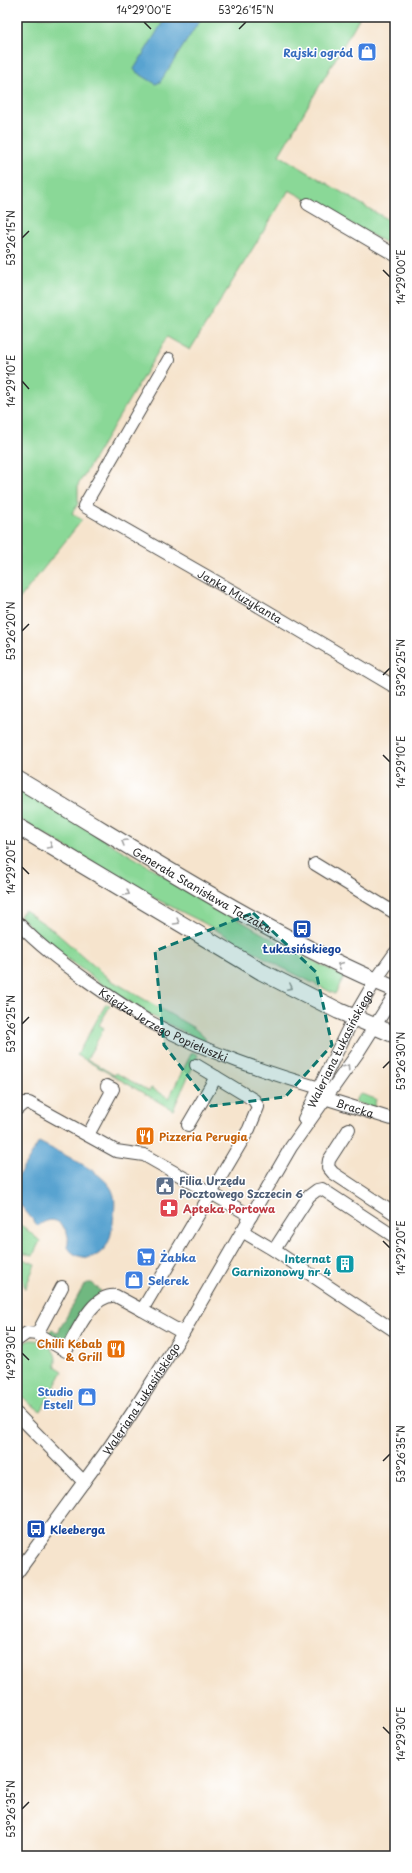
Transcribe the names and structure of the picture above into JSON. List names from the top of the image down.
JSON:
{
  "streets": {
    "main road": ["Generała Stanisława Taczaka"],
    "street": [
      "Janka Muzykanta",
      "Księdza Jerzego Popiełuszki",
      "Waleriana Łukasińskiego",
      "Bracka"
    ]
  },
  "crossings": [
    ["Generała Stanisława Taczaka", "Waleriana Łukasińskiego"],
    ["Księdza Jerzego Popiełuszki", "Waleriana Łukasińskiego"],
    ["Księdza Jerzego Popiełuszki", "Bracka"],
    ["Waleriana Łukasińskiego", "Bracka"]
  ],
  "places": {
    "shop": ["Rajski ogród", "Selerek", "Studio Estell"],
    "bus stop": ["Łukasińskiego", "Kleeberga"],
    "restaurant": ["Pizzeria Perugia", "Chilli Kebab & Grill"],
    "public building": ["Filia Urzędu Pocztowego Szczecin 6"],
    "pharmacy": ["Apteka Portowa"],
    "supermarket": ["Żabka"],
    "building": ["Internat Garnizonowy nr 4"]
  },
  "coordinates": [
    "14°29'00\"E",
    "53°26'15\"N",
    "14°29'10\"E",
    "53°26'20\"N",
    "53°26'25\"N",
    "14°29'20\"E",
    "53°26'30\"N",
    "14°29'30\"E",
    "53°26'35\"N"
  ]
}
